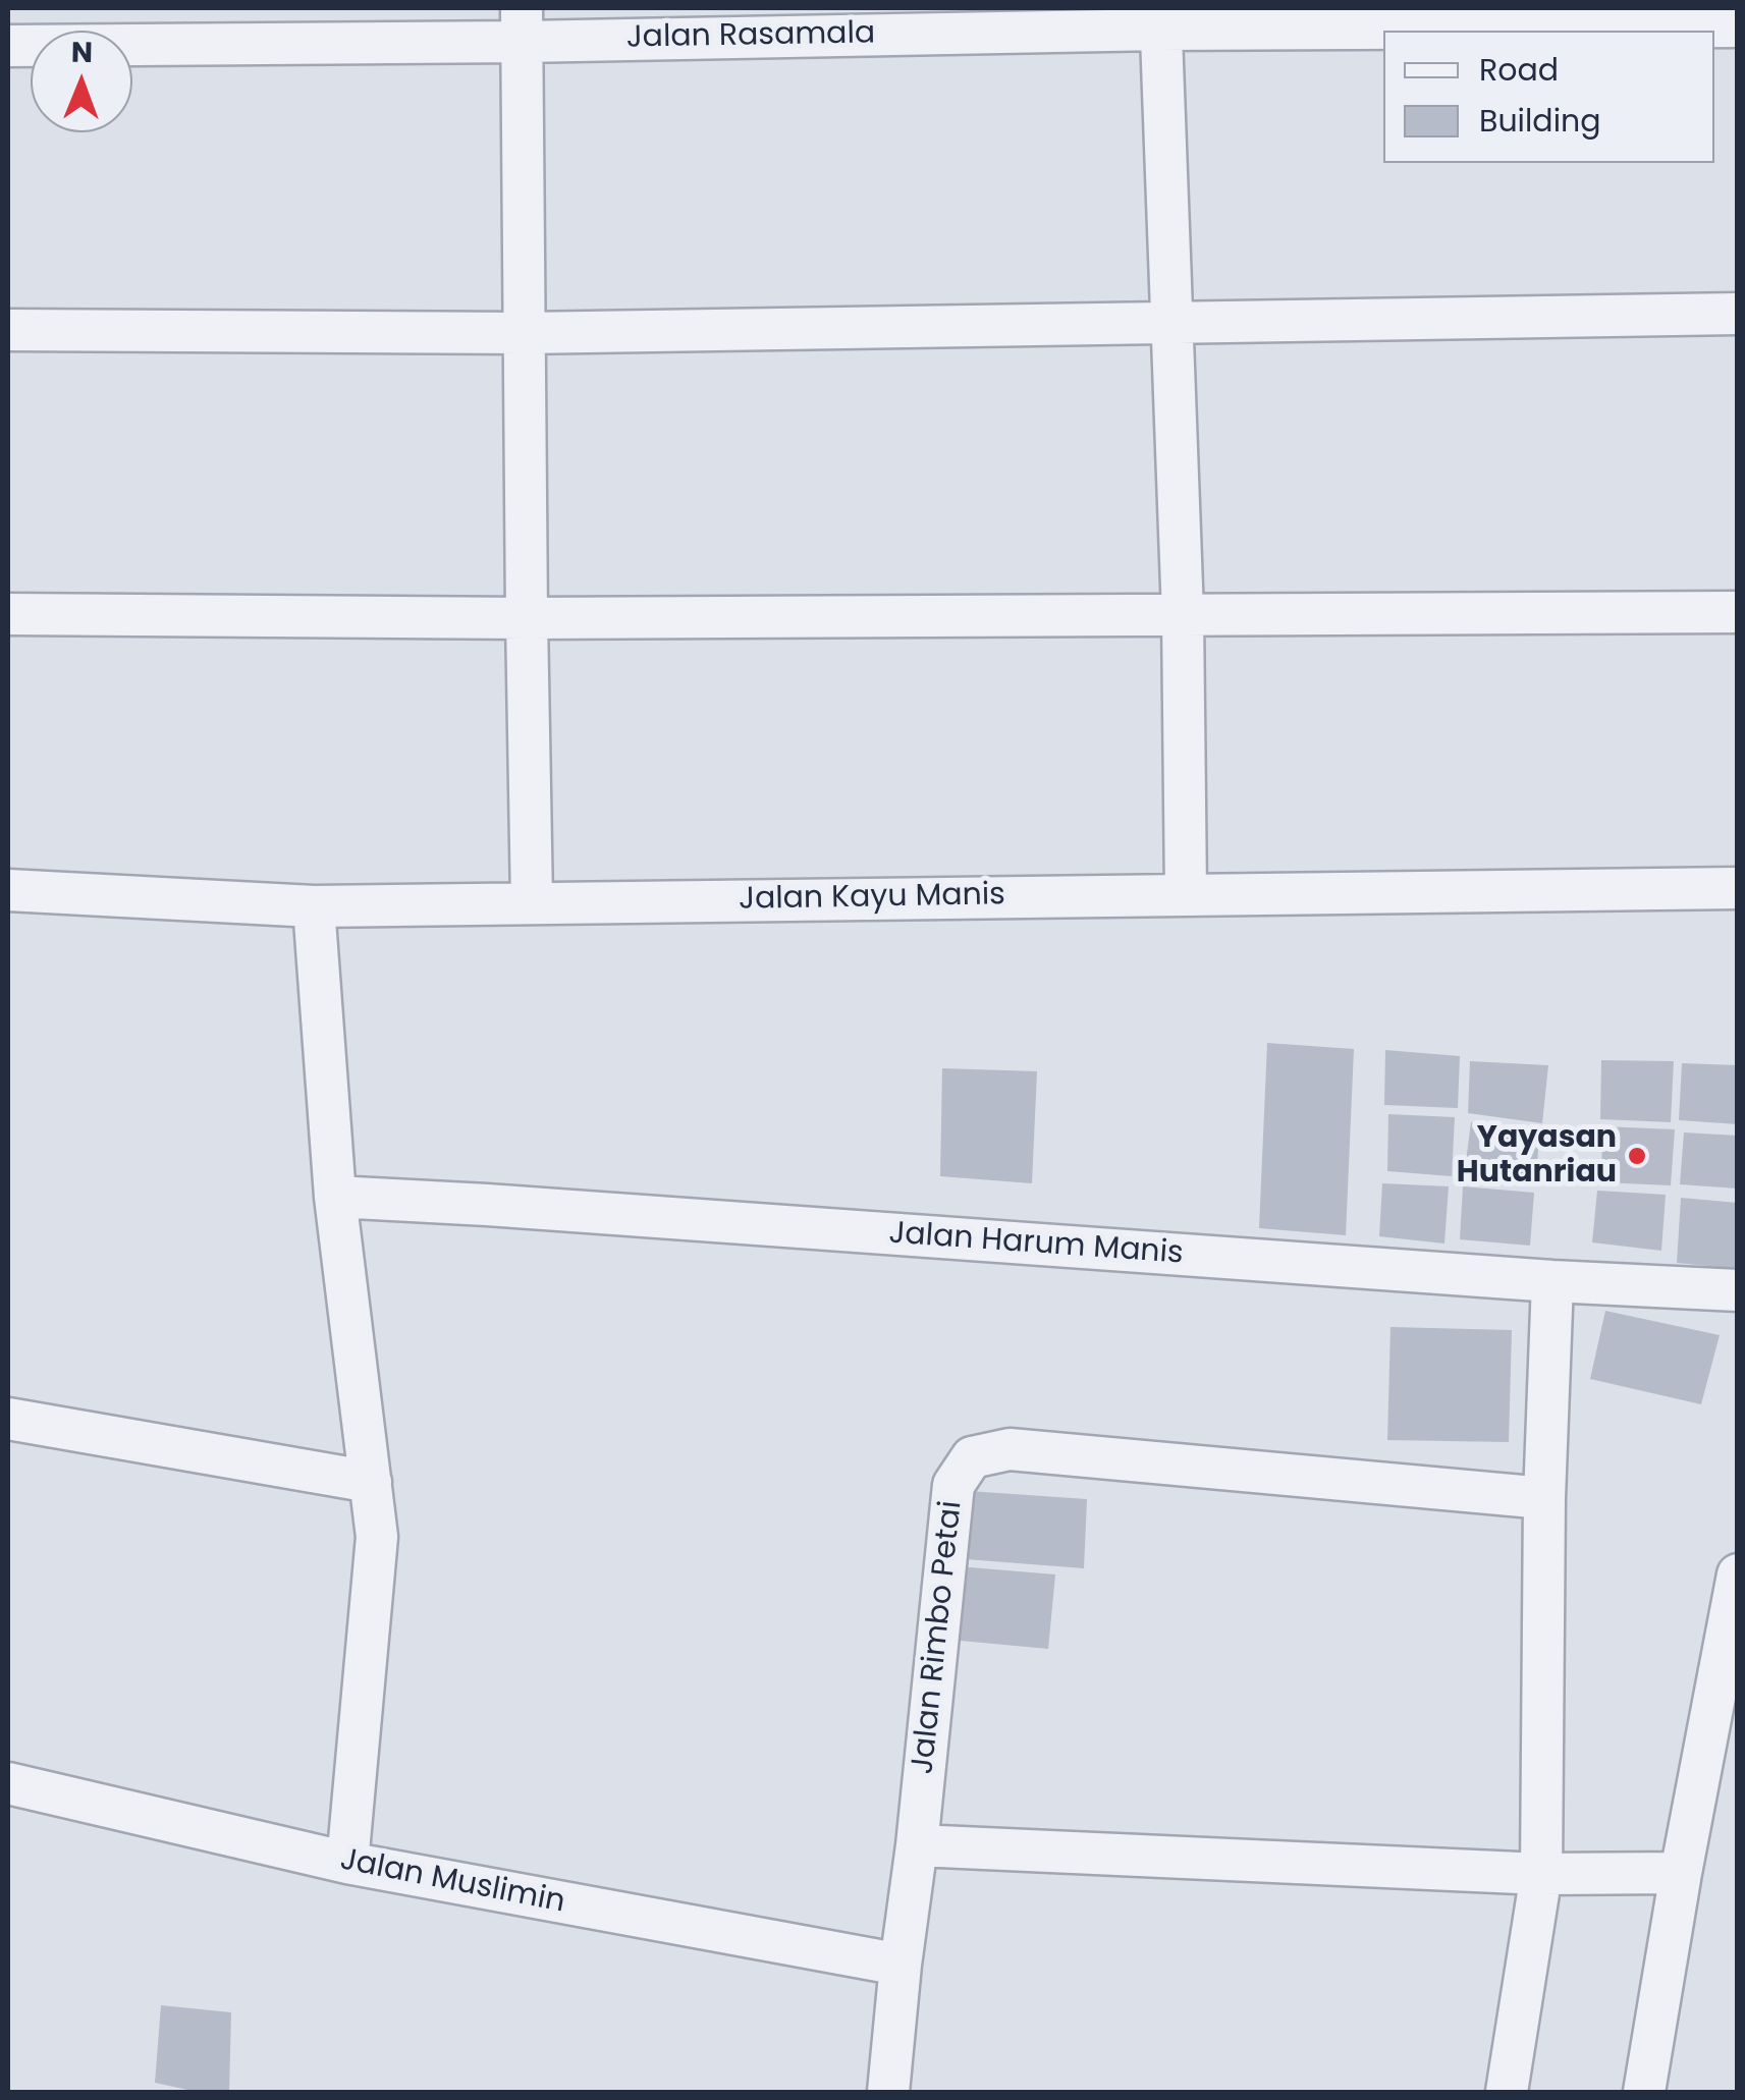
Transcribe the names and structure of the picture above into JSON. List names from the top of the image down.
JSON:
{
  "streets": {
    "street": [
      "Jalan Rasamala",
      "Jalan Kayu Manis",
      "Jalan Harum Manis",
      "Jalan Rimbo Petai",
      "Jalan Muslimin"
    ]
  },
  "crossings": [
    ["Jalan Rimbo Petai", "Jalan Muslimin"]
  ],
  "places": ["Yayasan Hutanriau"],
  "legend": ["Road", "Building"],
  "north": "top"
}
